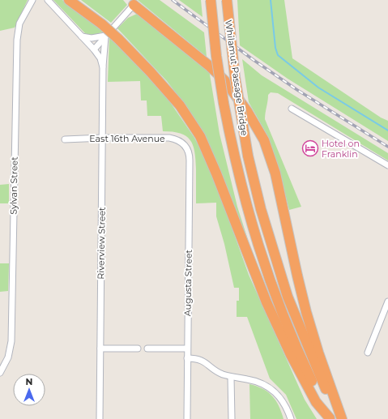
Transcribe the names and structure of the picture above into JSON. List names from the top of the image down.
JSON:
{
  "streets": {
    "highway": ["Whilamut Passage Bridge"],
    "street": [
      "East 16th Avenue",
      "Sylvan Street",
      "Riverview Street",
      "Augusta Street"
    ]
  },
  "crossings": [
    ["East 16th Avenue", "Riverview Street"],
    ["East 16th Avenue", "Augusta Street"]
  ],
  "places": {
    "hotel": ["Hotel on Franklin"]
  },
  "north": "top"
}
